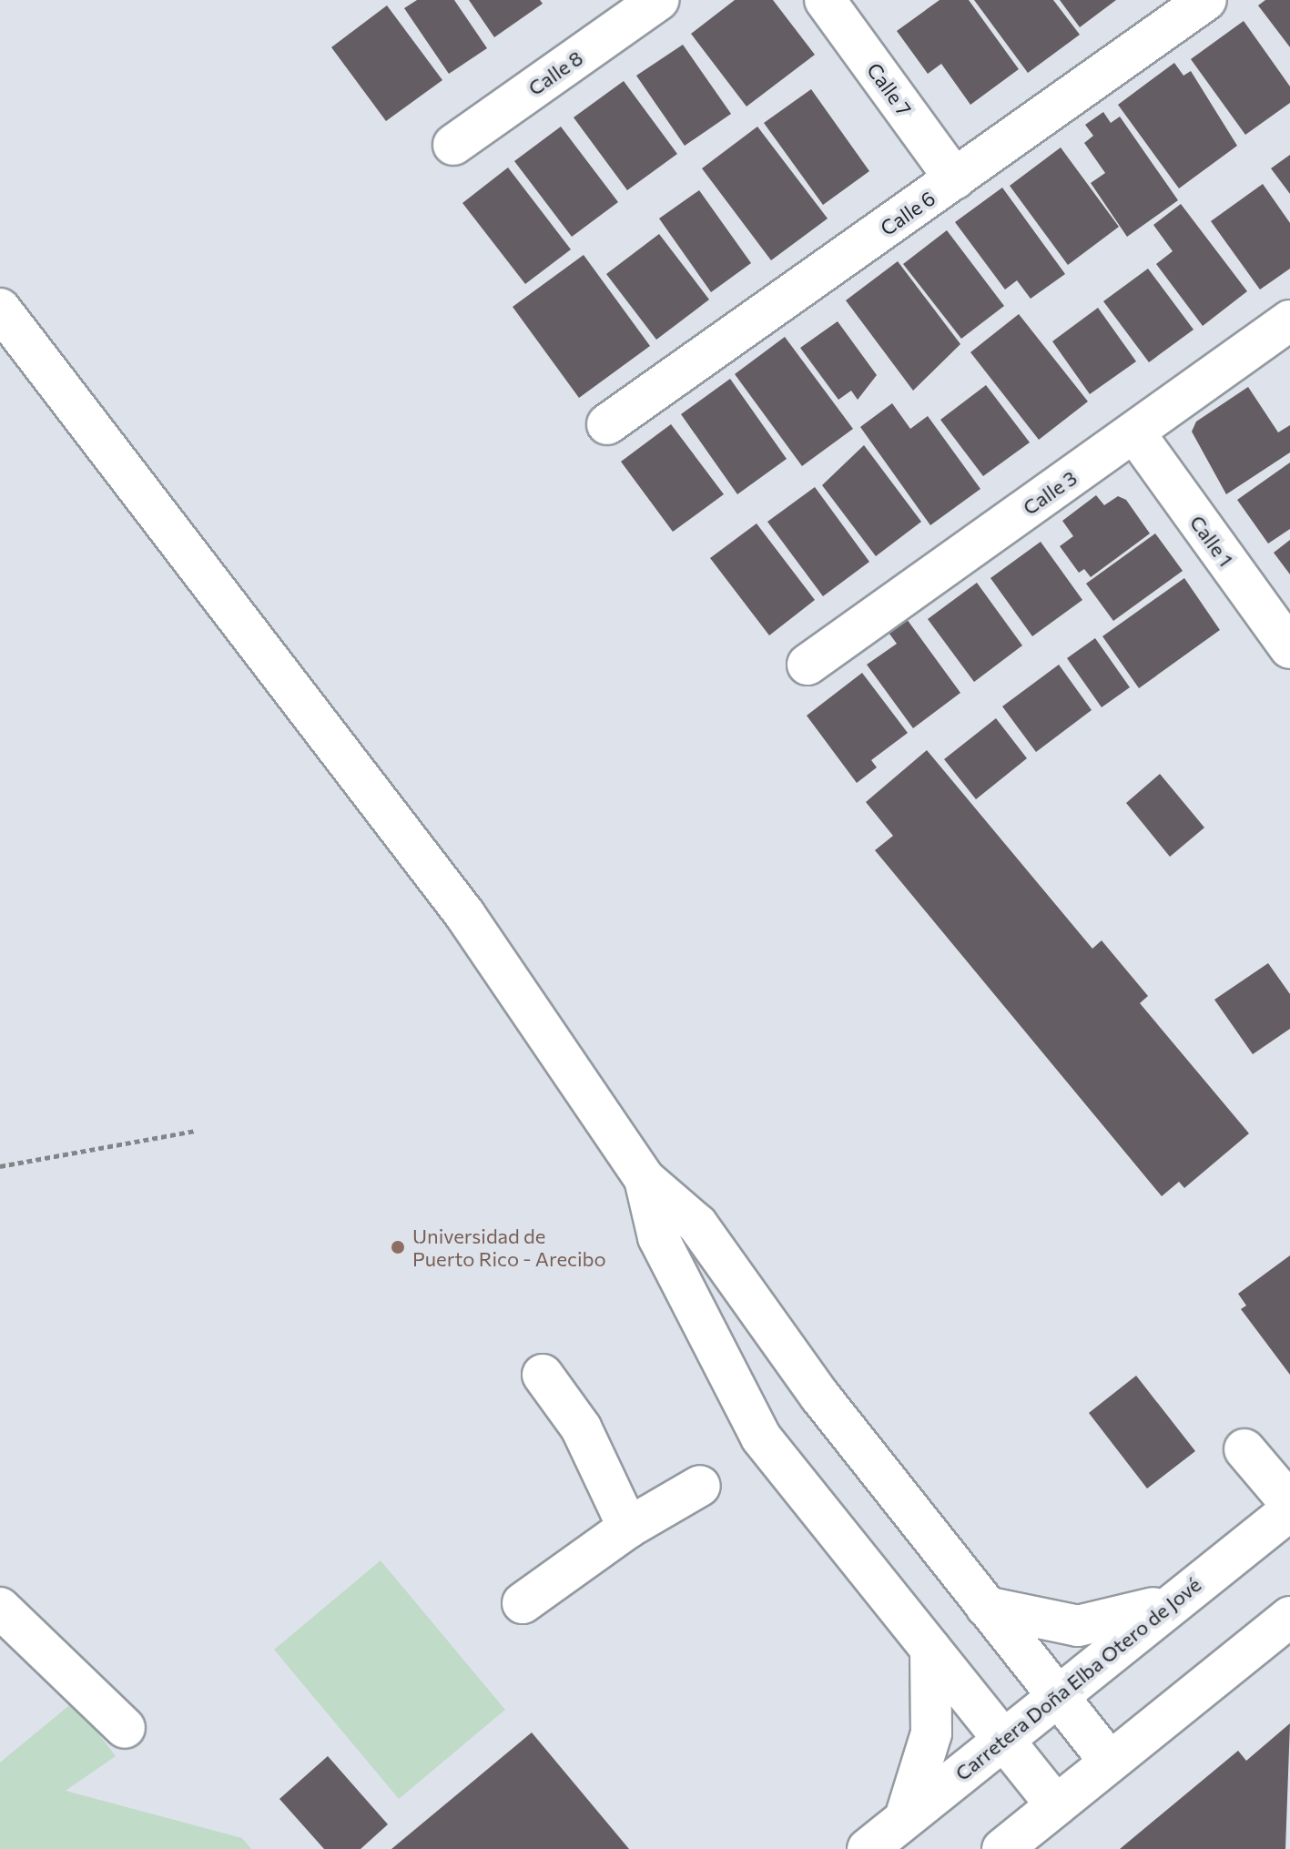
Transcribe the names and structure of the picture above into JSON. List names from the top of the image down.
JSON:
{
  "streets": {
    "street": [
      "Calle 8",
      "Calle 7",
      "Calle 6",
      "Calle 3",
      "Calle 1",
      "Carretera Doña Elba Otero de Jové"
    ]
  },
  "crossings": [
    ["Calle 7", "Calle 6"],
    ["Calle 3", "Calle 1"]
  ],
  "places": ["Universidad de Puerto Rico - Arecibo"]
}
